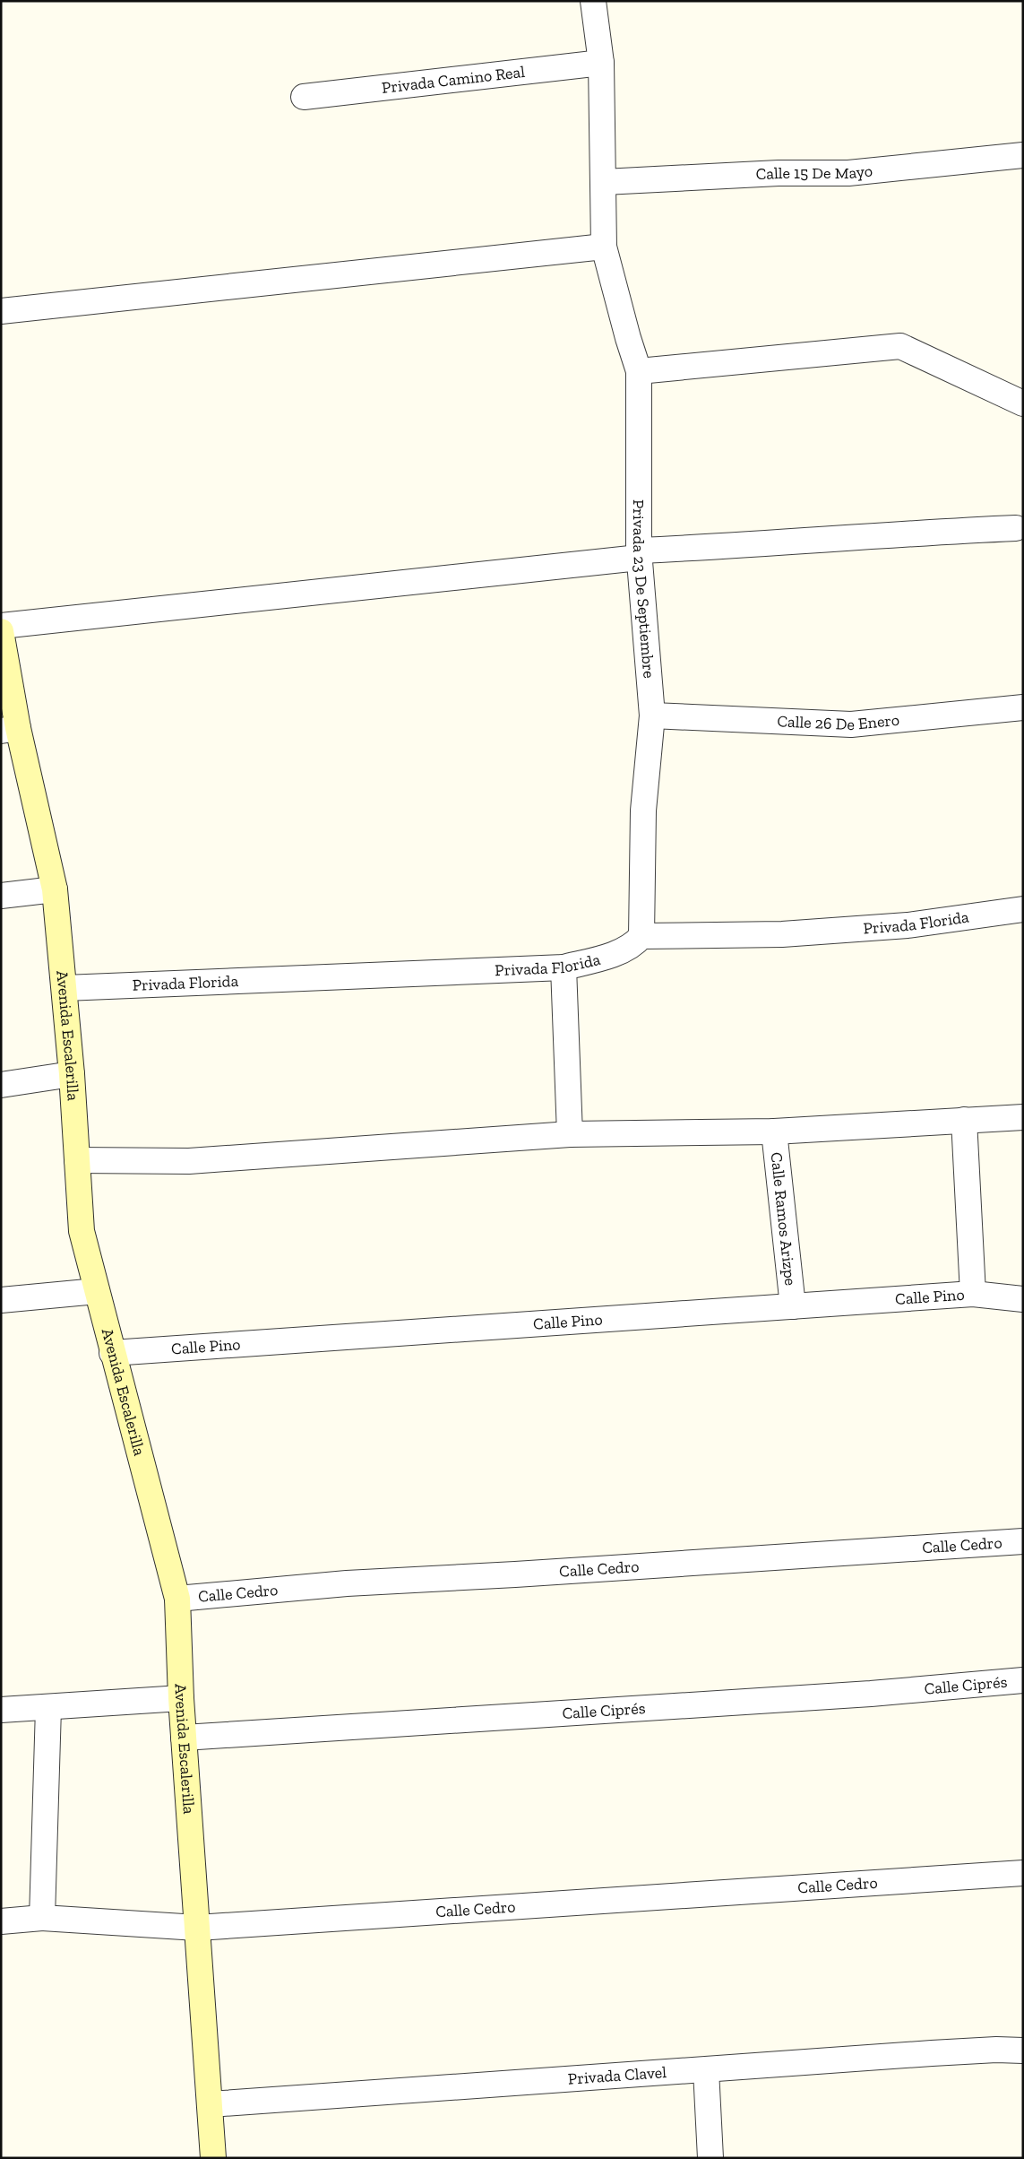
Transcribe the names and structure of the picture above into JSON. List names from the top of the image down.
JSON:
{
  "streets": {
    "main road": ["Avenida Escalerilla"],
    "street": [
      "Privada Camino Real",
      "Calle 15 De Mayo",
      "Privada 23 De Septiembre",
      "Calle 26 De Enero",
      "Privada Florida",
      "Calle Ramos Arizpe",
      "Calle Pino",
      "Calle Cedro",
      "Calle Ciprés",
      "Privada Clavel"
    ]
  },
  "crossings": [
    ["Privada Camino Real", "Privada 23 De Septiembre"],
    ["Calle 15 De Mayo", "Privada 23 De Septiembre"],
    ["Privada 23 De Septiembre", "Calle 26 De Enero"],
    ["Privada 23 De Septiembre", "Privada Florida"],
    ["Privada Florida", "Avenida Escalerilla"],
    ["Avenida Escalerilla", "Calle Pino"],
    ["Avenida Escalerilla", "Calle Cedro"],
    ["Avenida Escalerilla", "Calle Ciprés"],
    ["Avenida Escalerilla", "Privada Clavel"],
    ["Calle Ramos Arizpe", "Calle Pino"]
  ]
}
